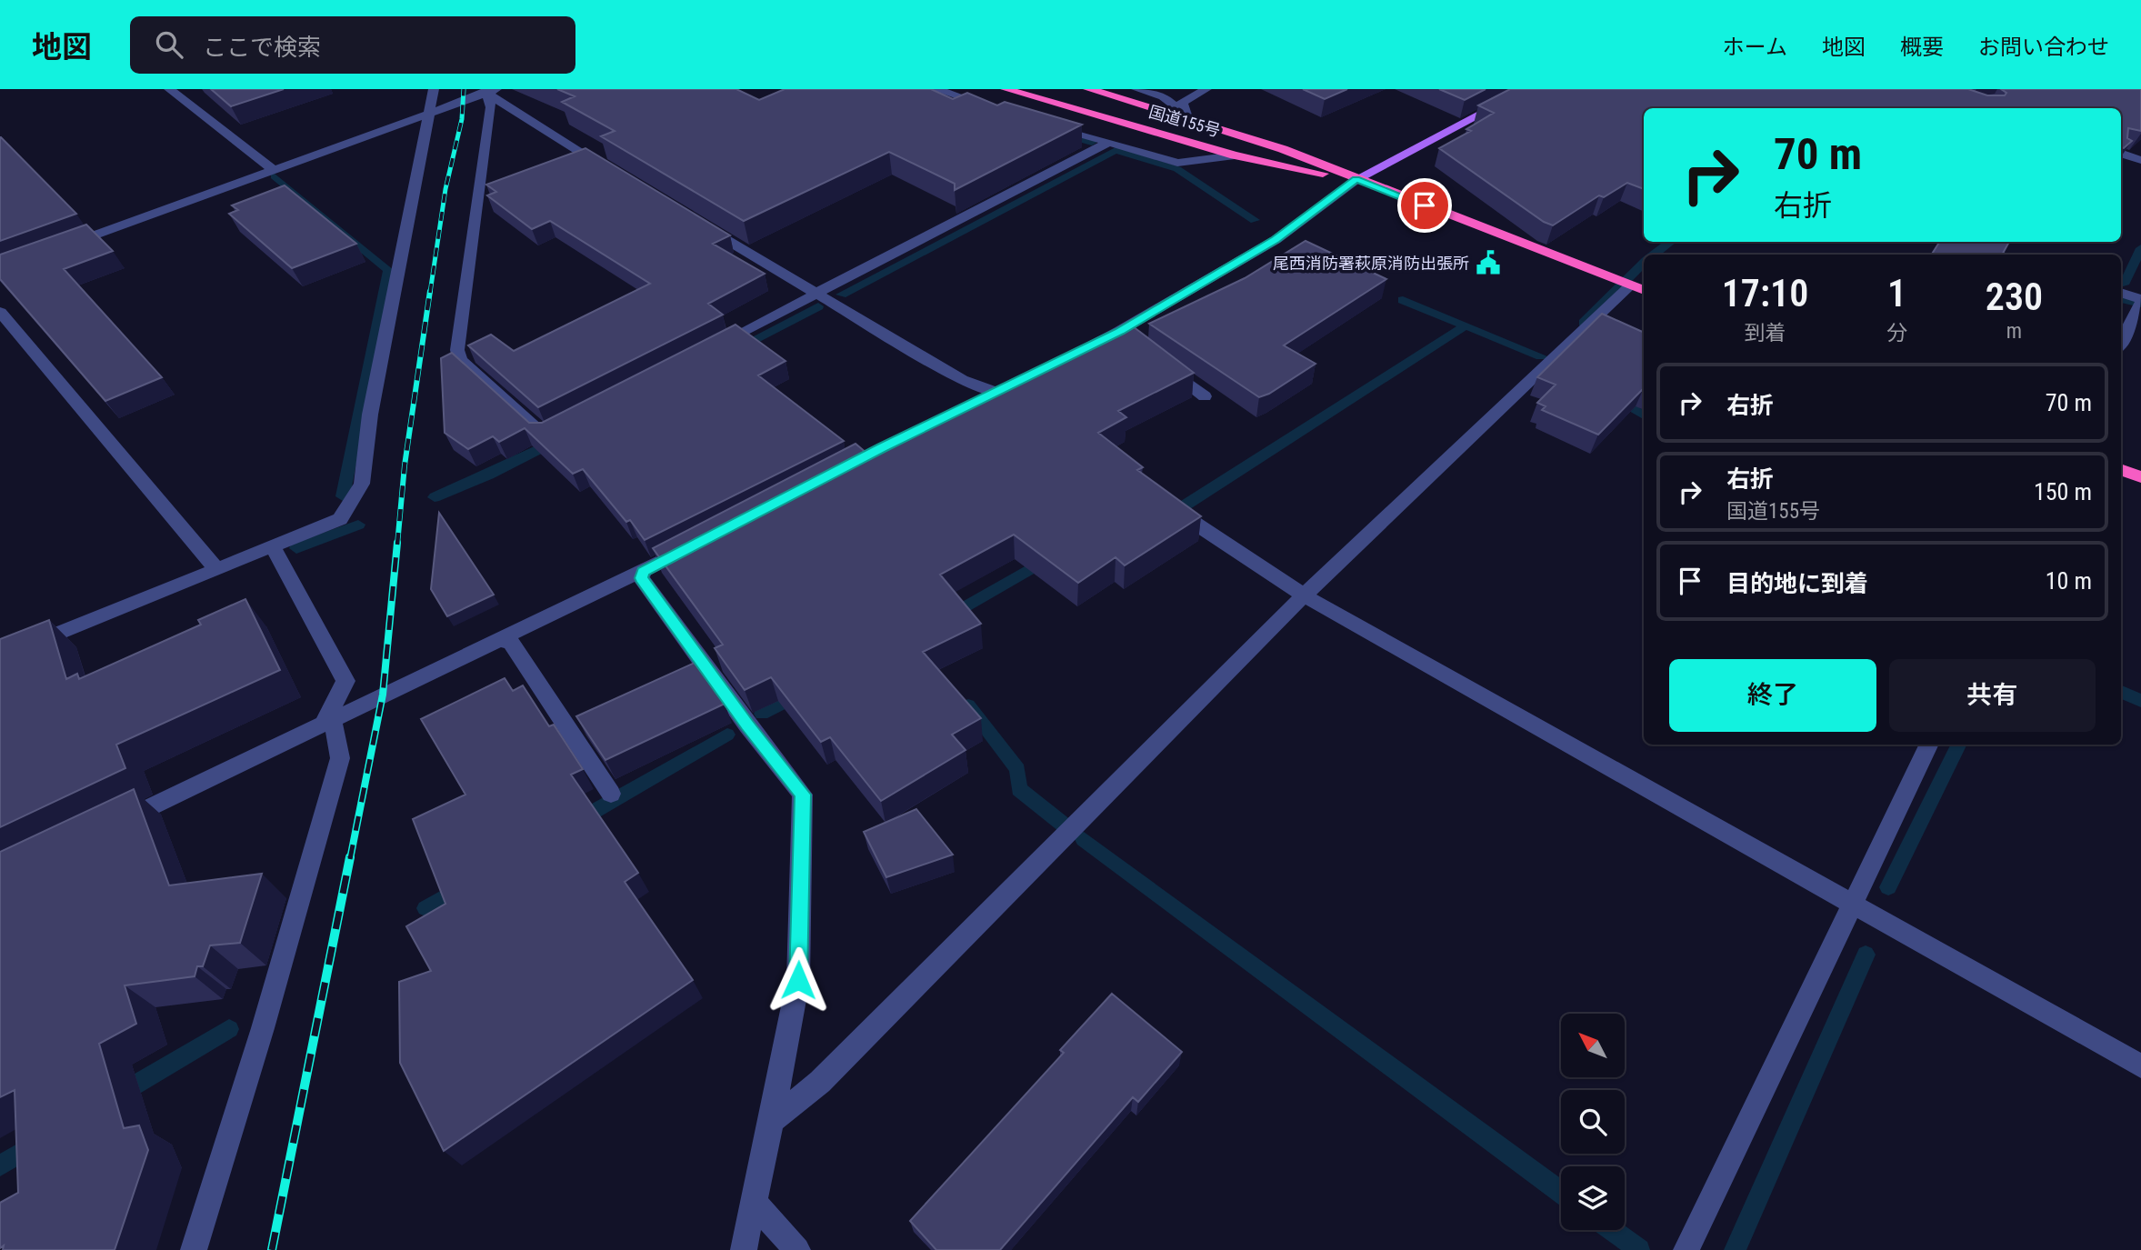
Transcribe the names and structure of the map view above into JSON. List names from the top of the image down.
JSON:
{
  "streets": {
    "highway": ["国道155号"]
  },
  "places": {
    "public building": ["尾西消防署萩原消防出張所"]
  },
  "north": "top left",
  "page": {
    "header": "地図",
    "search": "ここで検索",
    "nav": [
      "ホーム",
      "地図",
      "概要",
      "お問い合わせ"
    ],
    "turn": ["70 m", "右折"],
    "eta": [
      "17:10",
      "到着",
      "1",
      "分",
      "230",
      "m"
    ],
    "list": [
      {
        "name": "右折",
        "value": "70 m"
      },
      {
        "name": "右折",
        "note": "国道155号",
        "value": "150 m"
      },
      {
        "name": "目的地に到着",
        "value": "10 m"
      }
    ],
    "buttons": ["終了", "共有"]
  }
}
